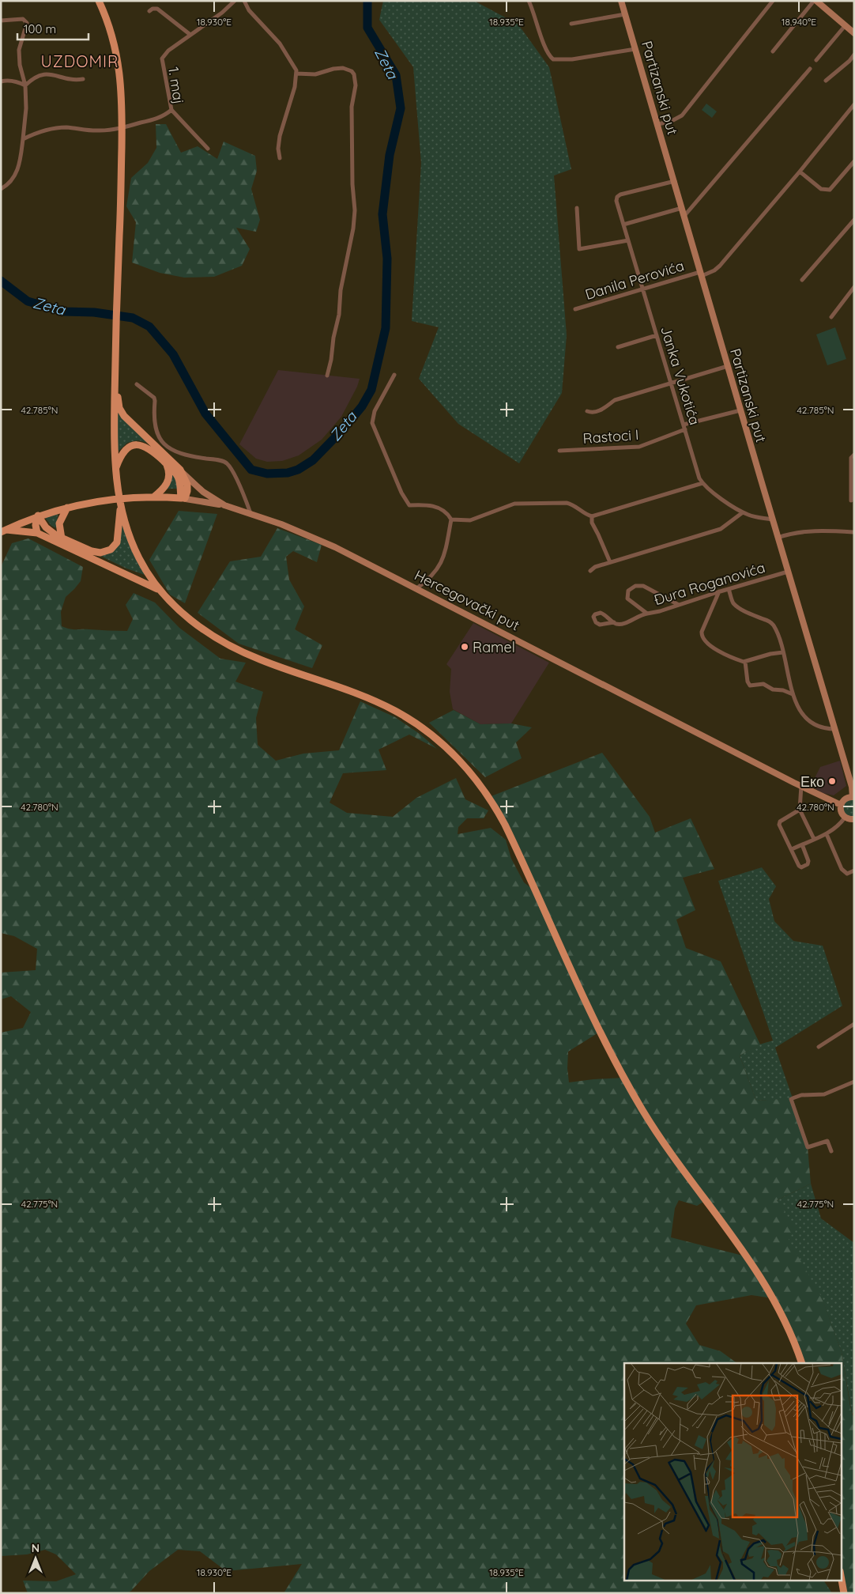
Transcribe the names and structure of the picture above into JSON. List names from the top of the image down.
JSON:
{
  "streets": {
    "street": [
      "1. maj",
      "Partizanski put",
      "Danila Perovića",
      "Janka Vukotića",
      "Rastoci I",
      "Đura Roganovića",
      "Hercegovački put"
    ]
  },
  "crossings": [
    ["Partizanski put", "Danila Perovića"],
    ["Partizanski put", "Janka Vukotića"],
    ["Partizanski put", "Đura Roganovića"],
    ["Danila Perovića", "Janka Vukotića"],
    ["Janka Vukotića", "Rastoci I"]
  ],
  "districts": ["UZDOMIR"],
  "water": ["Zeta"],
  "places": ["Ramel", "Еко"],
  "scale_bar": "100 m",
  "north": "top",
  "coordinates": [
    "18.930°E",
    "18.935°E",
    "18.940°E",
    "42.785°N",
    "42.780°N",
    "42.775°N"
  ]
}
